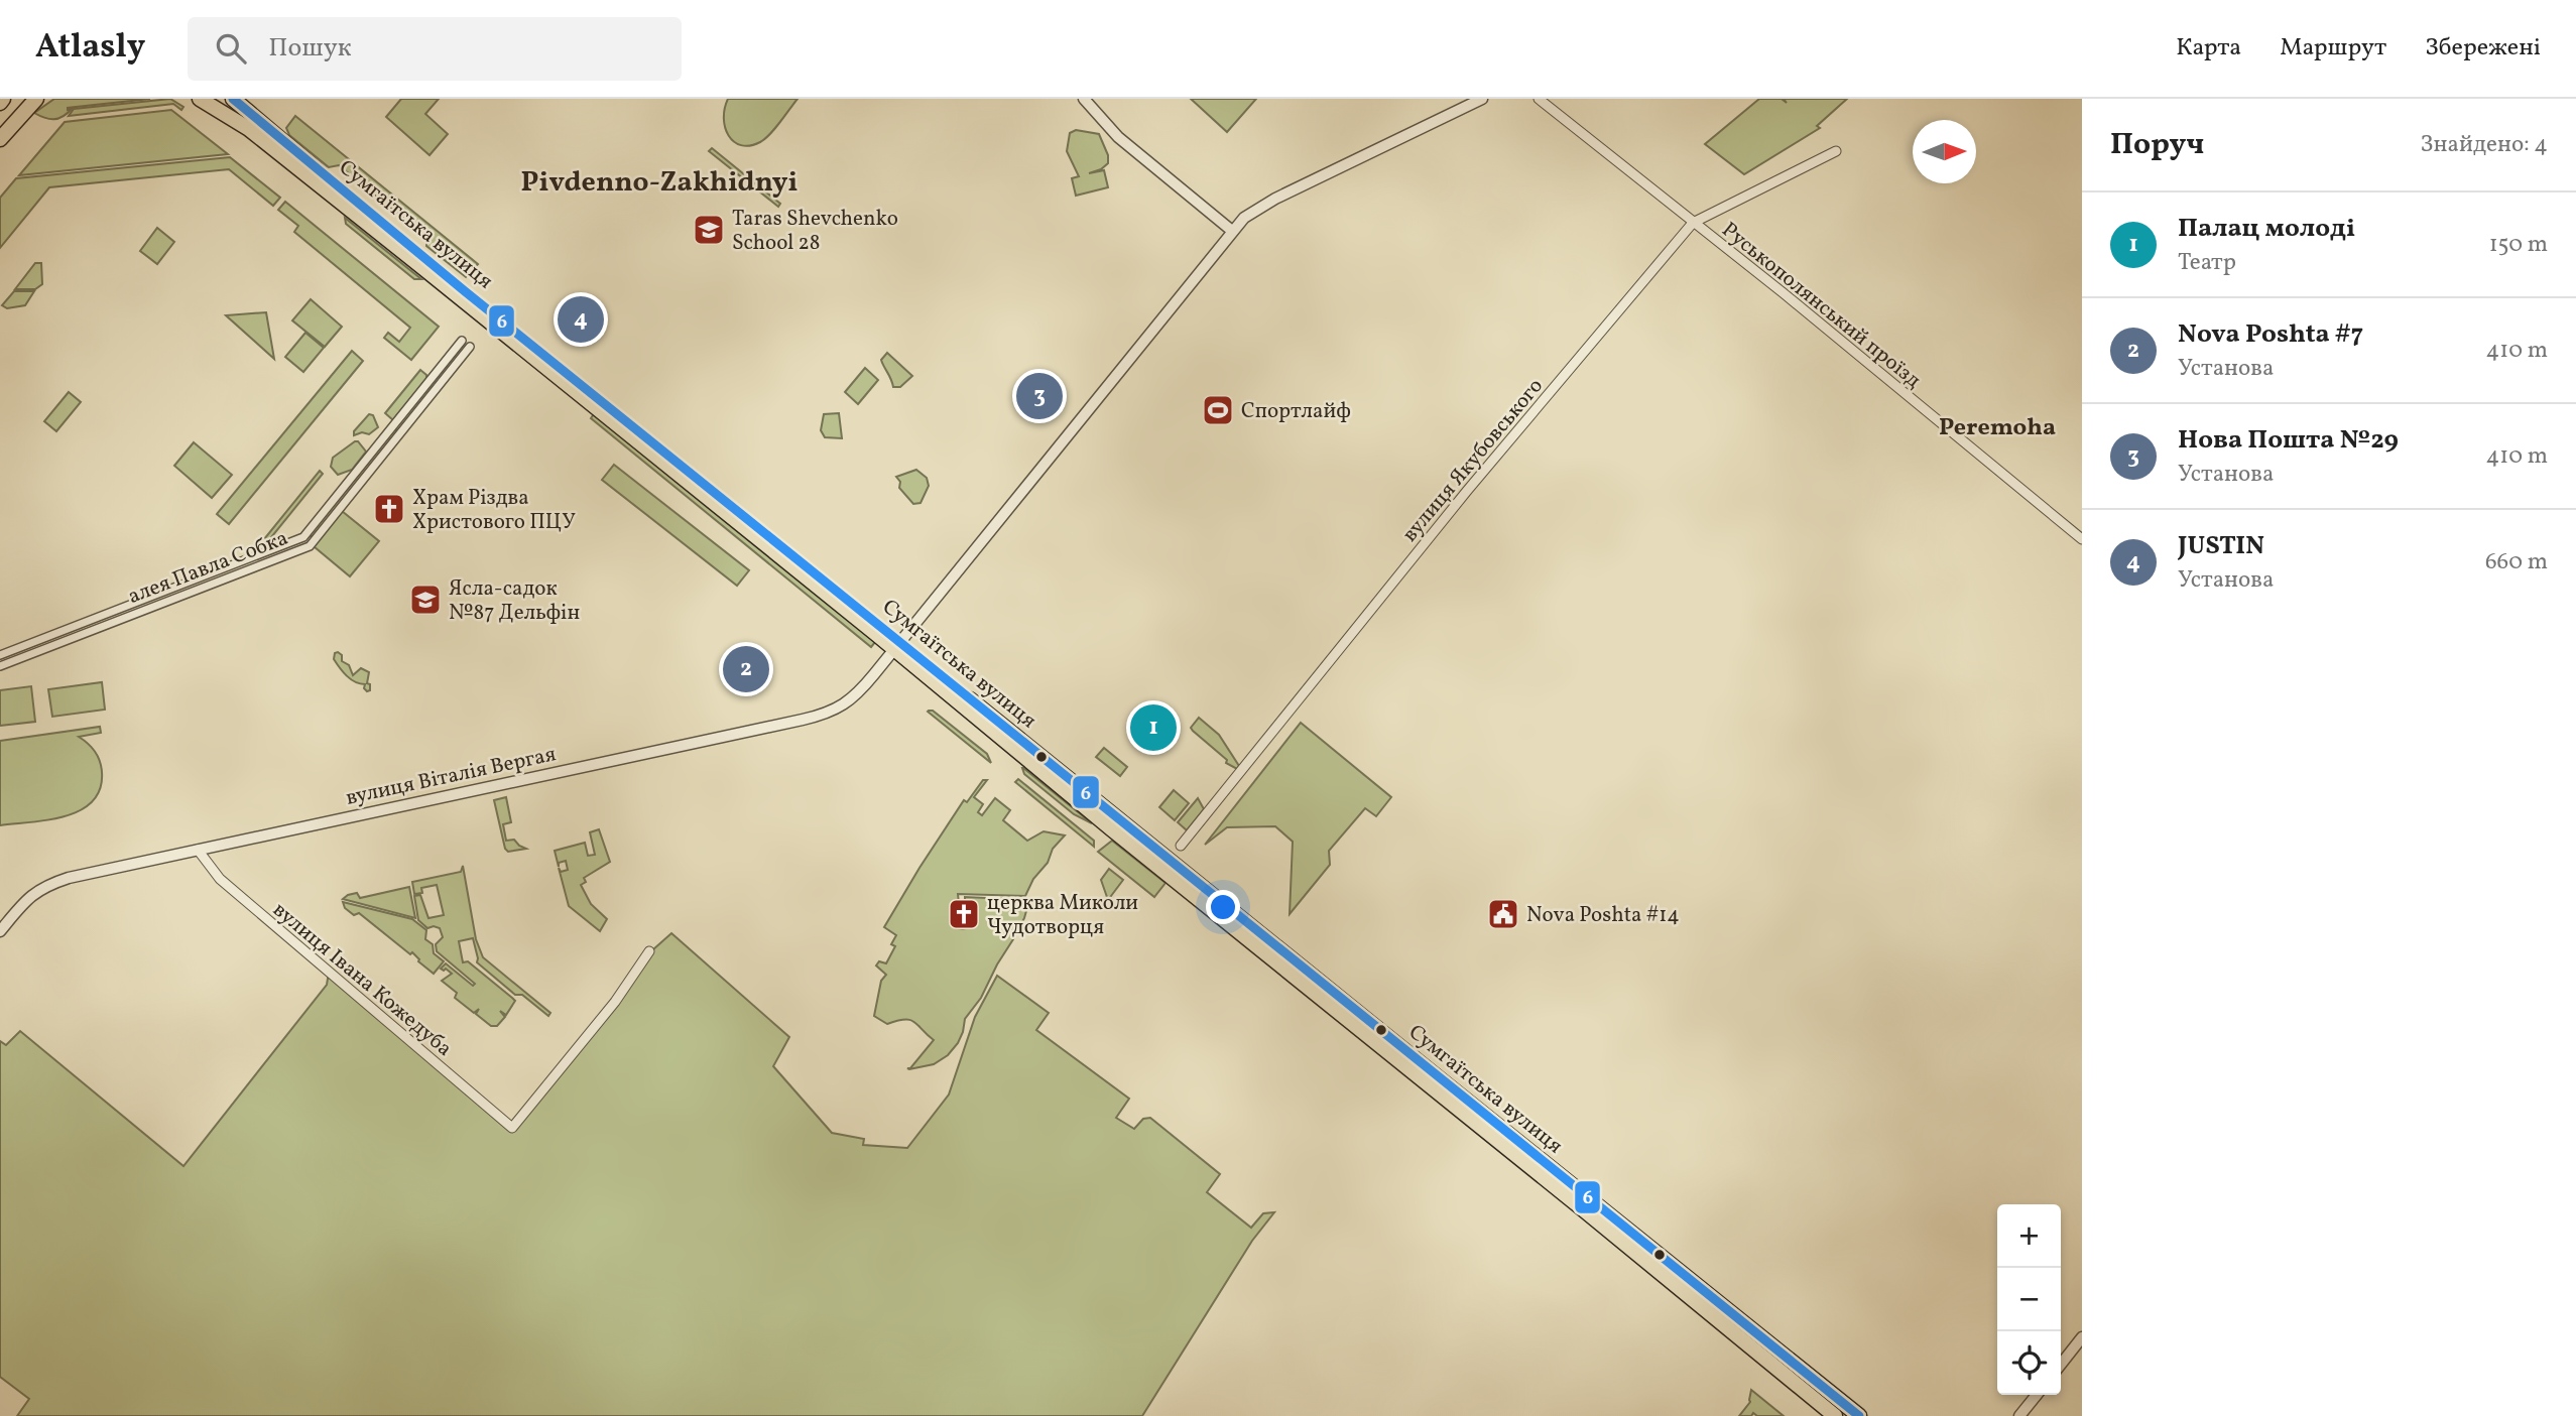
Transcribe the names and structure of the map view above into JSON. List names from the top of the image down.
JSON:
{
  "streets": {
    "main road": ["Сумгаїтська вулиця"],
    "street": [
      "Руськополянський проїзд",
      "вулиця Якубовського",
      "алея Павла Собка",
      "вулиця Віталія Вергая",
      "вулиця Івана Кожедуба"
    ]
  },
  "crossings": [
    ["Сумгаїтська вулиця", "вулиця Віталія Вергая"],
    ["Руськополянський проїзд", "вулиця Якубовського"],
    ["вулиця Віталія Вергая", "вулиця Івана Кожедуба"]
  ],
  "districts": ["Pivdenno-Zakhidnyi", "Peremoha"],
  "places": {
    "school or university": ["Taras Shevchenko School 28", "Ясла-садок №87 Дельфін"],
    "sports": ["Спортлайф"],
    "church": ["Храм Різдва Христового ПЦУ", "церква Миколи Чудотворця"],
    "public building": ["Nova Poshta #14"]
  },
  "lines": ["transit line 6"],
  "north": "right",
  "page": {
    "header": "Atlasly",
    "search": "Пошук",
    "nav": ["Карта", "Маршрут", "Збережені"],
    "heading": ["Поруч", "Знайдено: 4"],
    "list": [
      {
        "mark": "1",
        "name": "Палац молоді",
        "note": "Театр",
        "value": "150 m"
      },
      {
        "mark": "2",
        "name": "Nova Poshta #7",
        "note": "Установа",
        "value": "410 m"
      },
      {
        "mark": "3",
        "name": "Нова Пошта №29",
        "note": "Установа",
        "value": "410 m"
      },
      {
        "mark": "4",
        "name": "JUSTIN",
        "note": "Установа",
        "value": "660 m"
      }
    ],
    "pins": [
      "4",
      "3",
      "2",
      "1"
    ],
    "map_buttons": ["+", "−"]
  }
}
